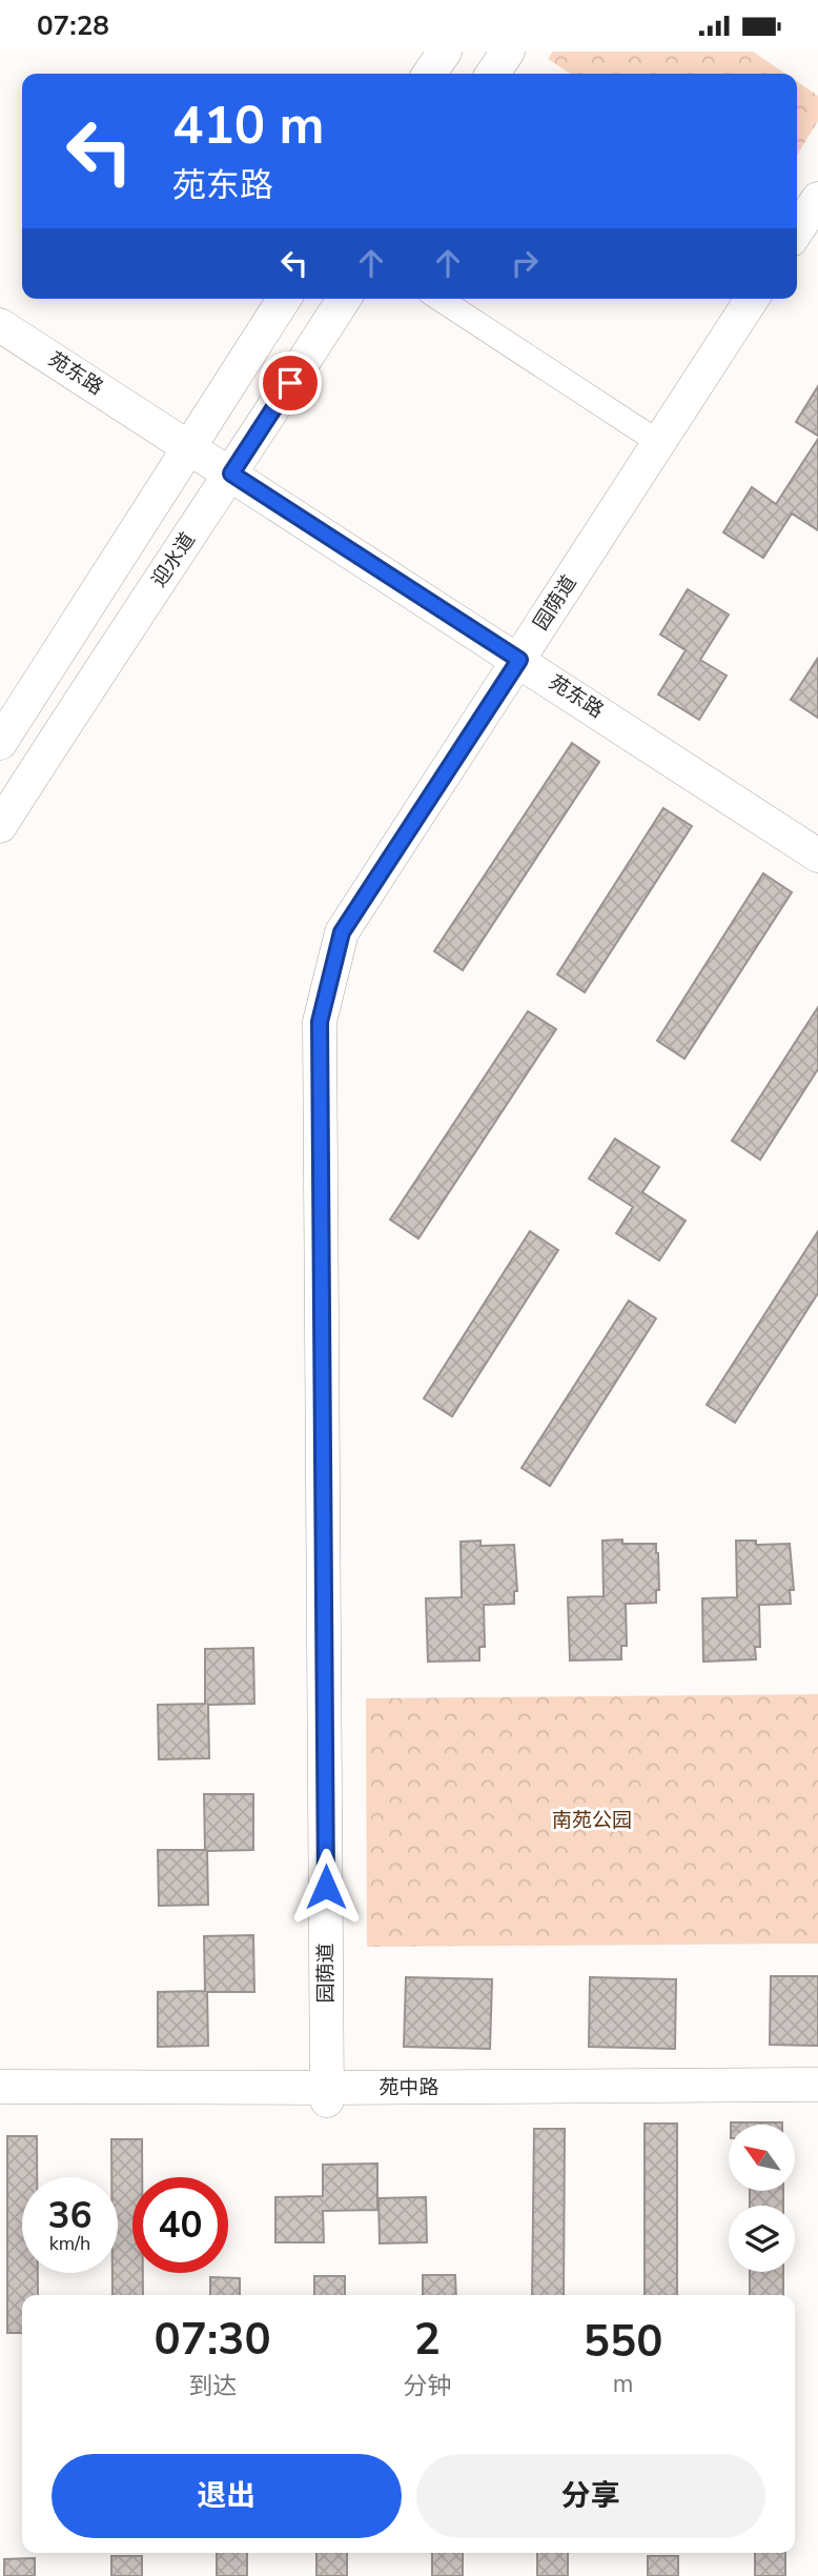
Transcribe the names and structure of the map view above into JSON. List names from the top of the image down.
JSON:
{
  "streets": {
    "street": [
      "苑东路",
      "迎水道",
      "园荫道",
      "苑中路"
    ]
  },
  "crossings": [
    ["苑东路", "迎水道"],
    ["苑东路", "园荫道"],
    ["园荫道", "苑中路"]
  ],
  "parks": ["南苑公园"],
  "north": "top left",
  "page": {
    "status": "07:28",
    "turn": ["410 m", "苑东路"],
    "speed": "36 km/h",
    "limit": "40",
    "eta": [
      "07:30",
      "到达",
      "2",
      "分钟",
      "550",
      "m"
    ],
    "buttons": ["退出", "分享"]
  }
}
